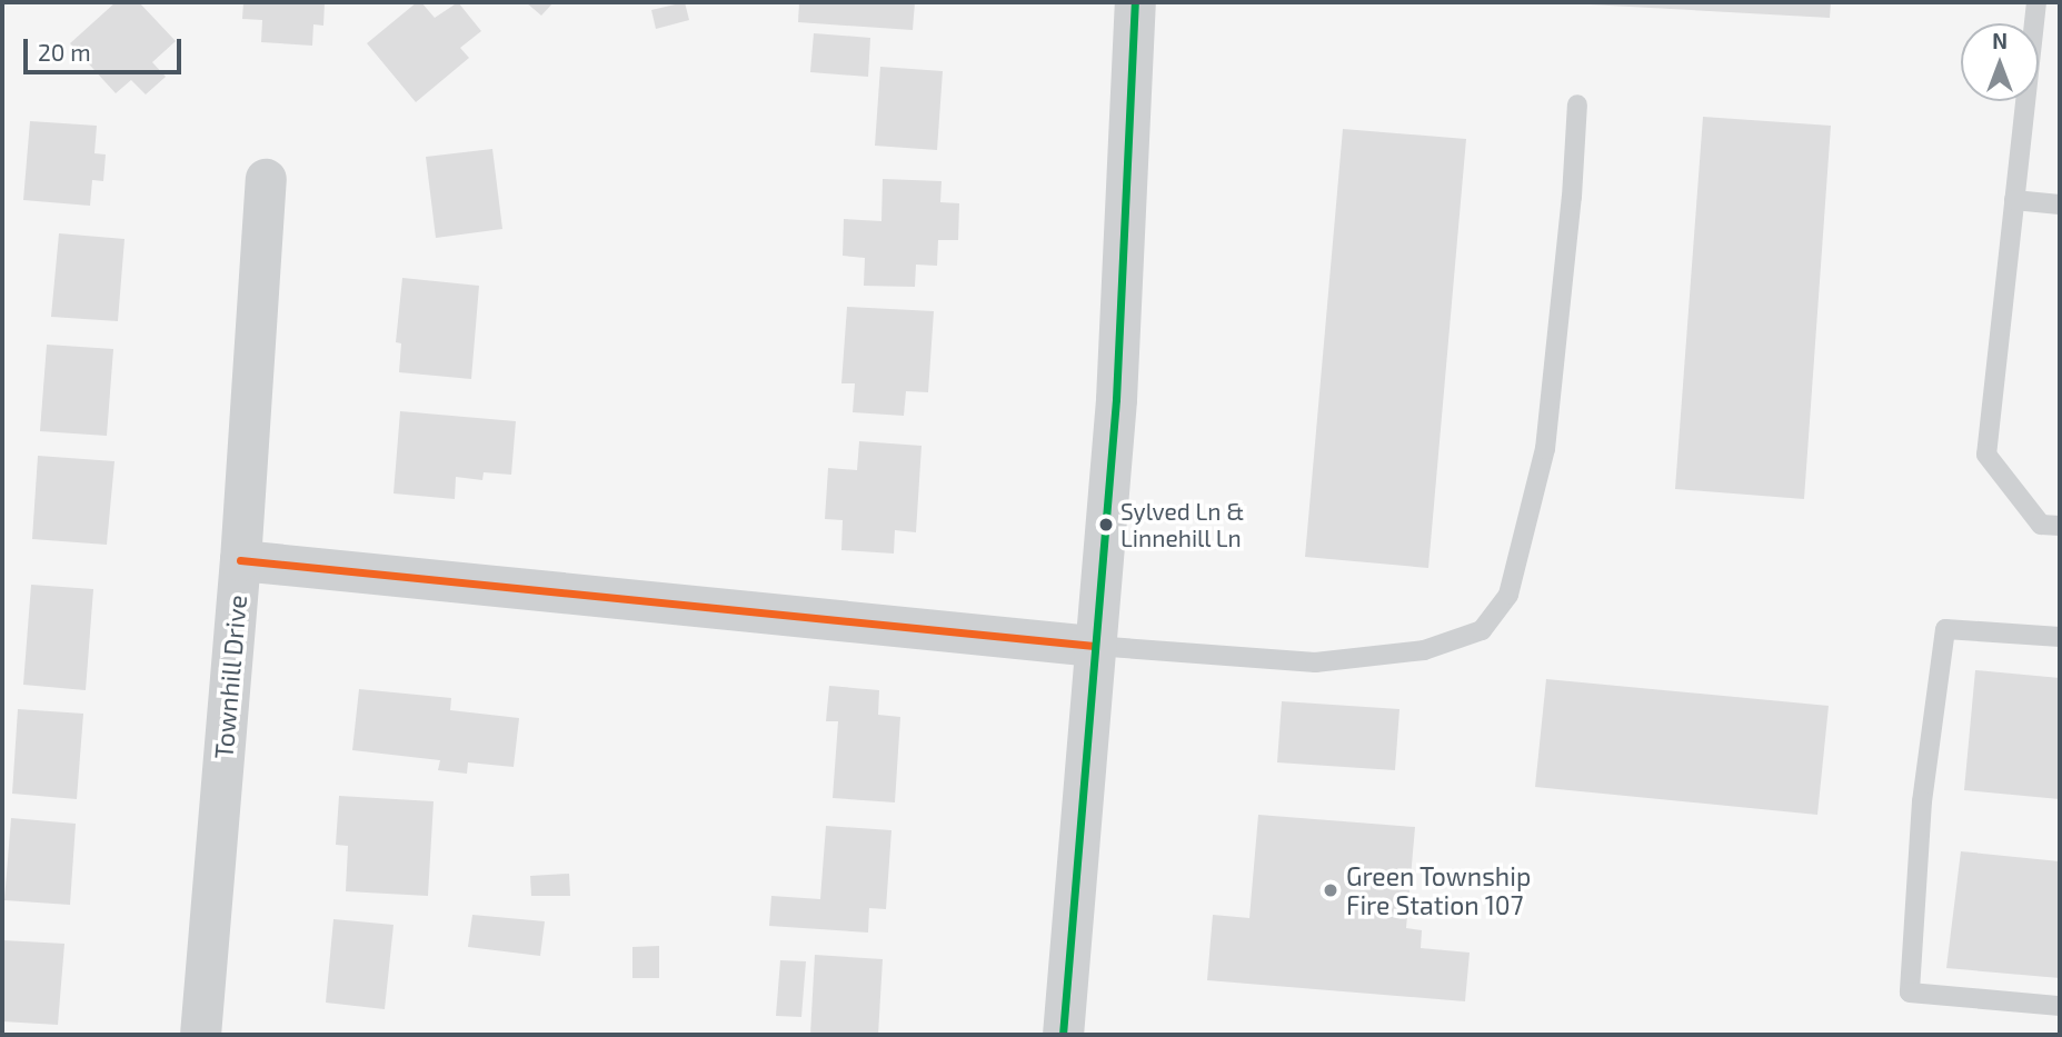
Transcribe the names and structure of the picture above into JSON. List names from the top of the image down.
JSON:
{
  "streets": {
    "street": ["Townhill Drive"]
  },
  "places": ["Sylved Ln & Linnehill Ln", "Green Township Fire Station 107"],
  "scale_bar": "20 m",
  "north": "top"
}
